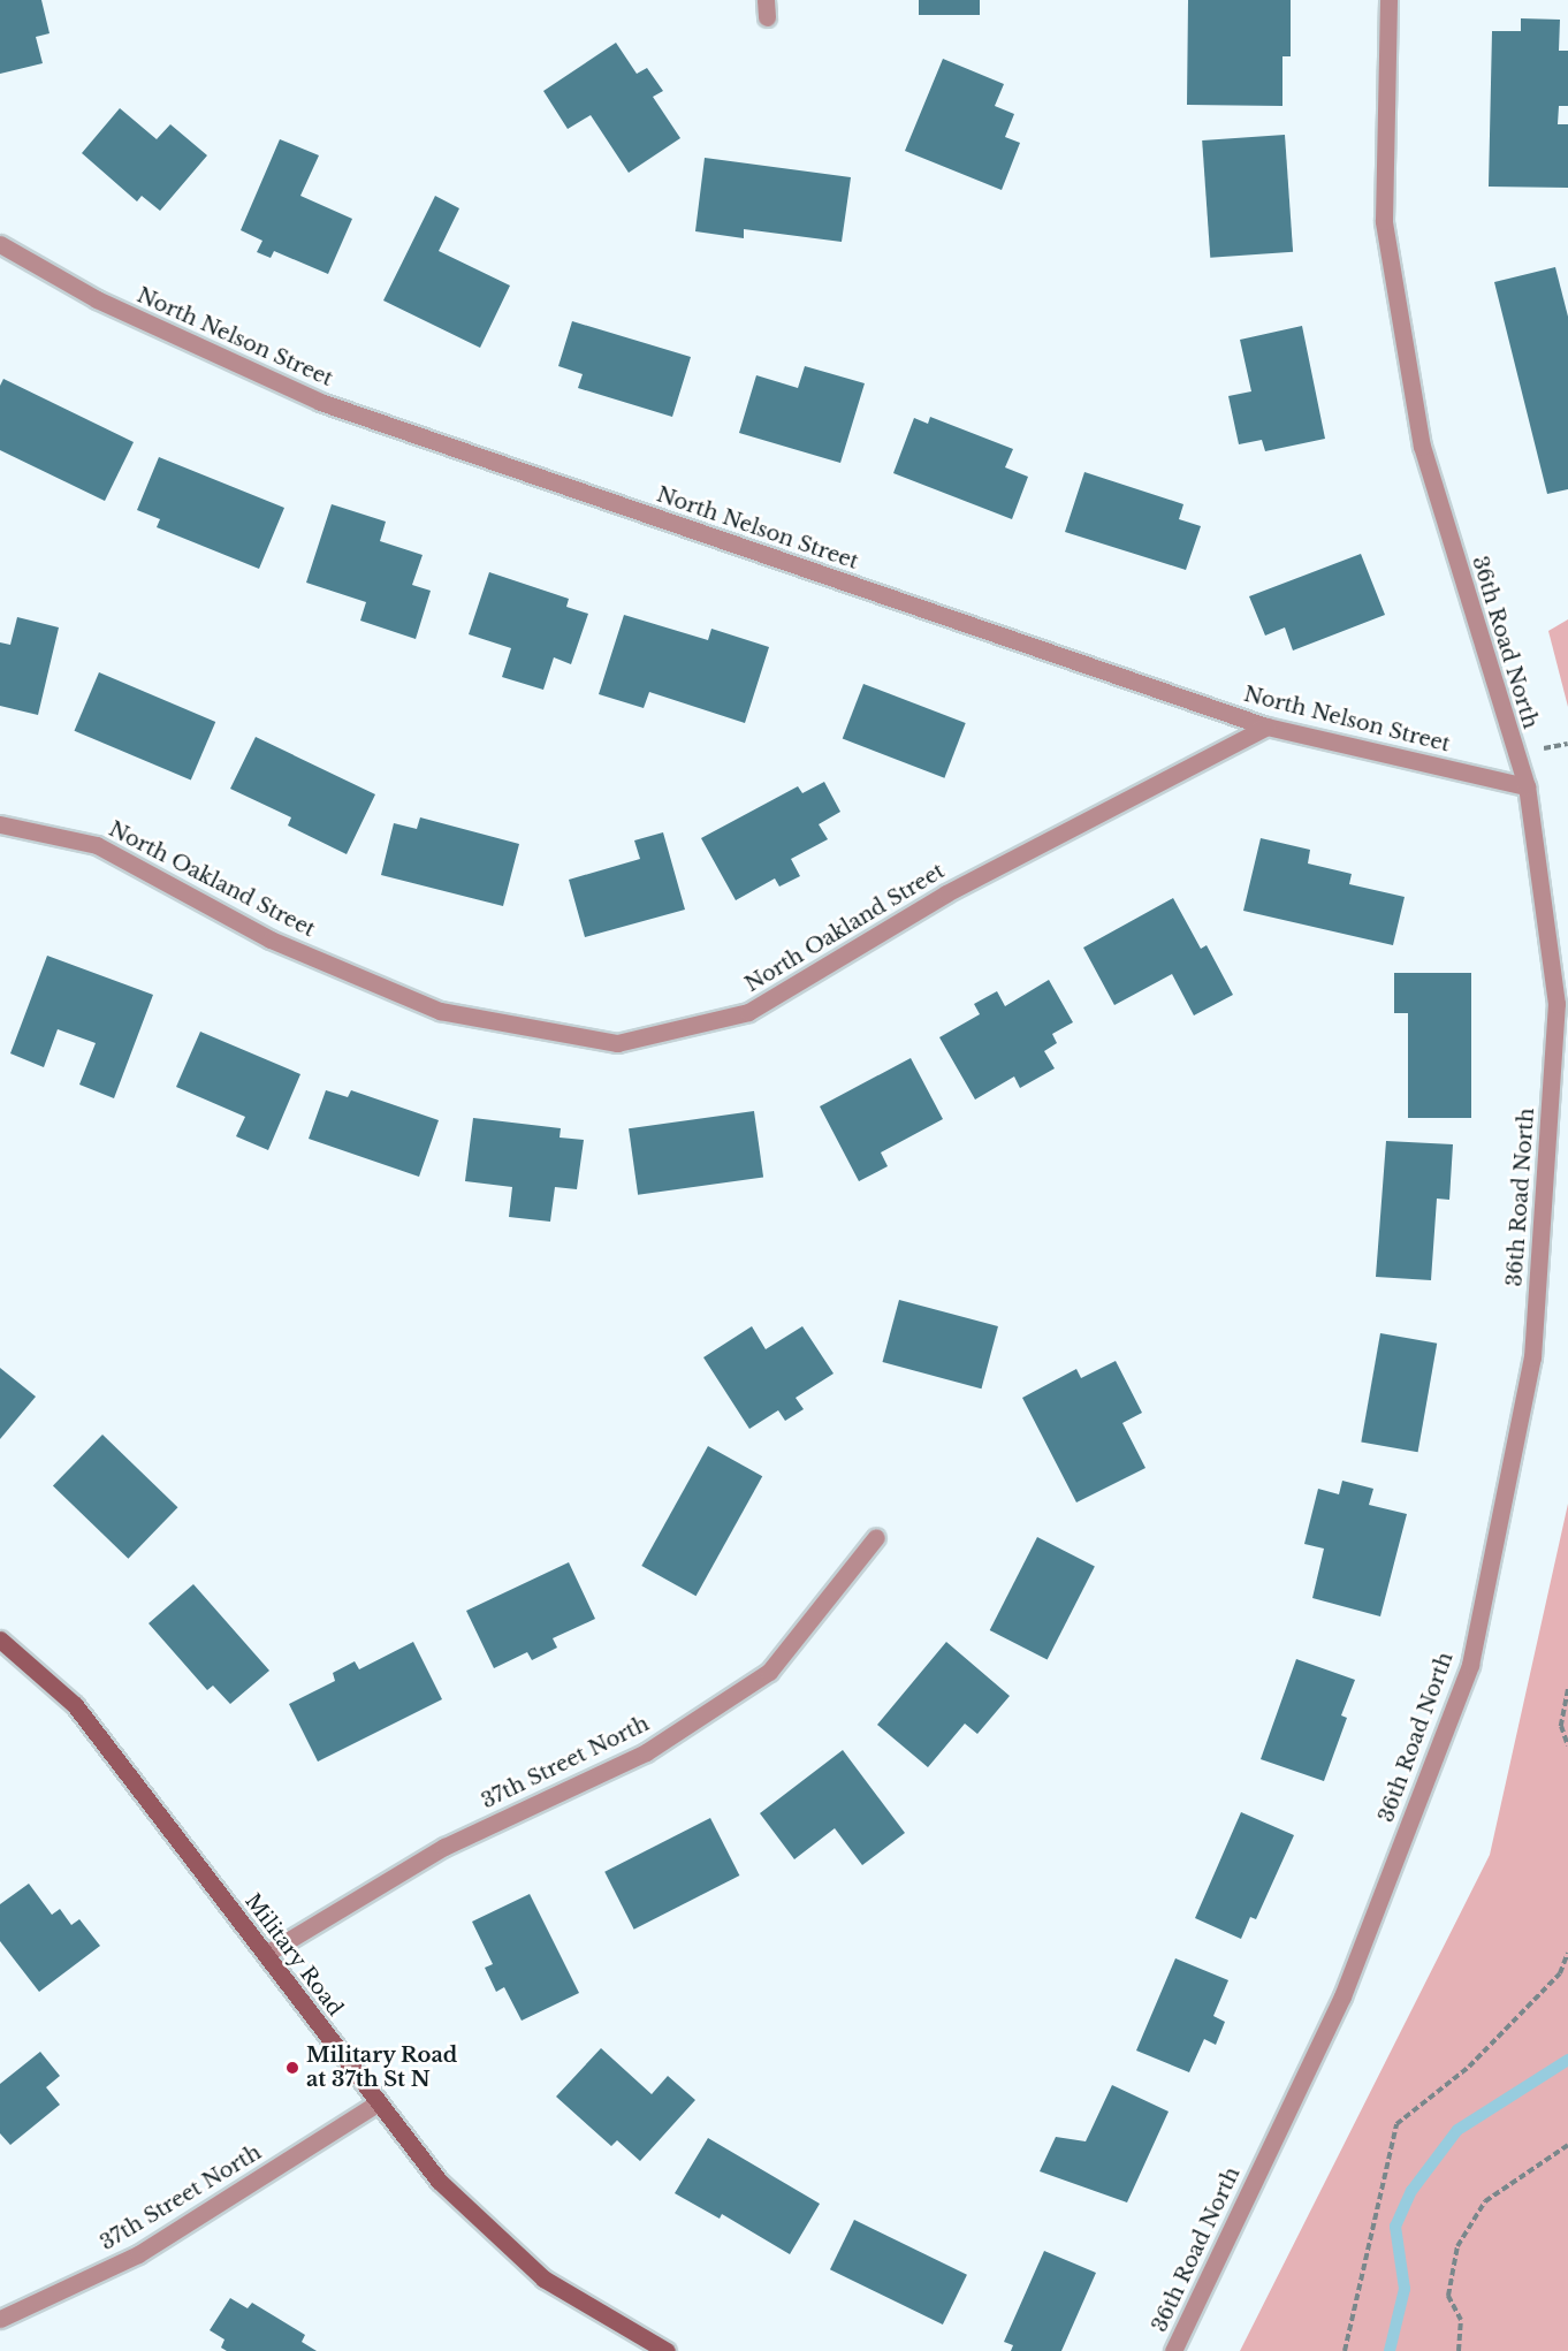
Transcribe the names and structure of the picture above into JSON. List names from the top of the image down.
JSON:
{
  "streets": {
    "main road": ["Military Road"],
    "street": [
      "North Nelson Street",
      "36th Road North",
      "North Oakland Street",
      "37th Street North"
    ]
  },
  "crossings": [
    ["North Nelson Street", "36th Road North"],
    ["North Nelson Street", "North Oakland Street"],
    ["37th Street North", "Military Road"]
  ],
  "places": ["Military Road at 37th St N"]
}
